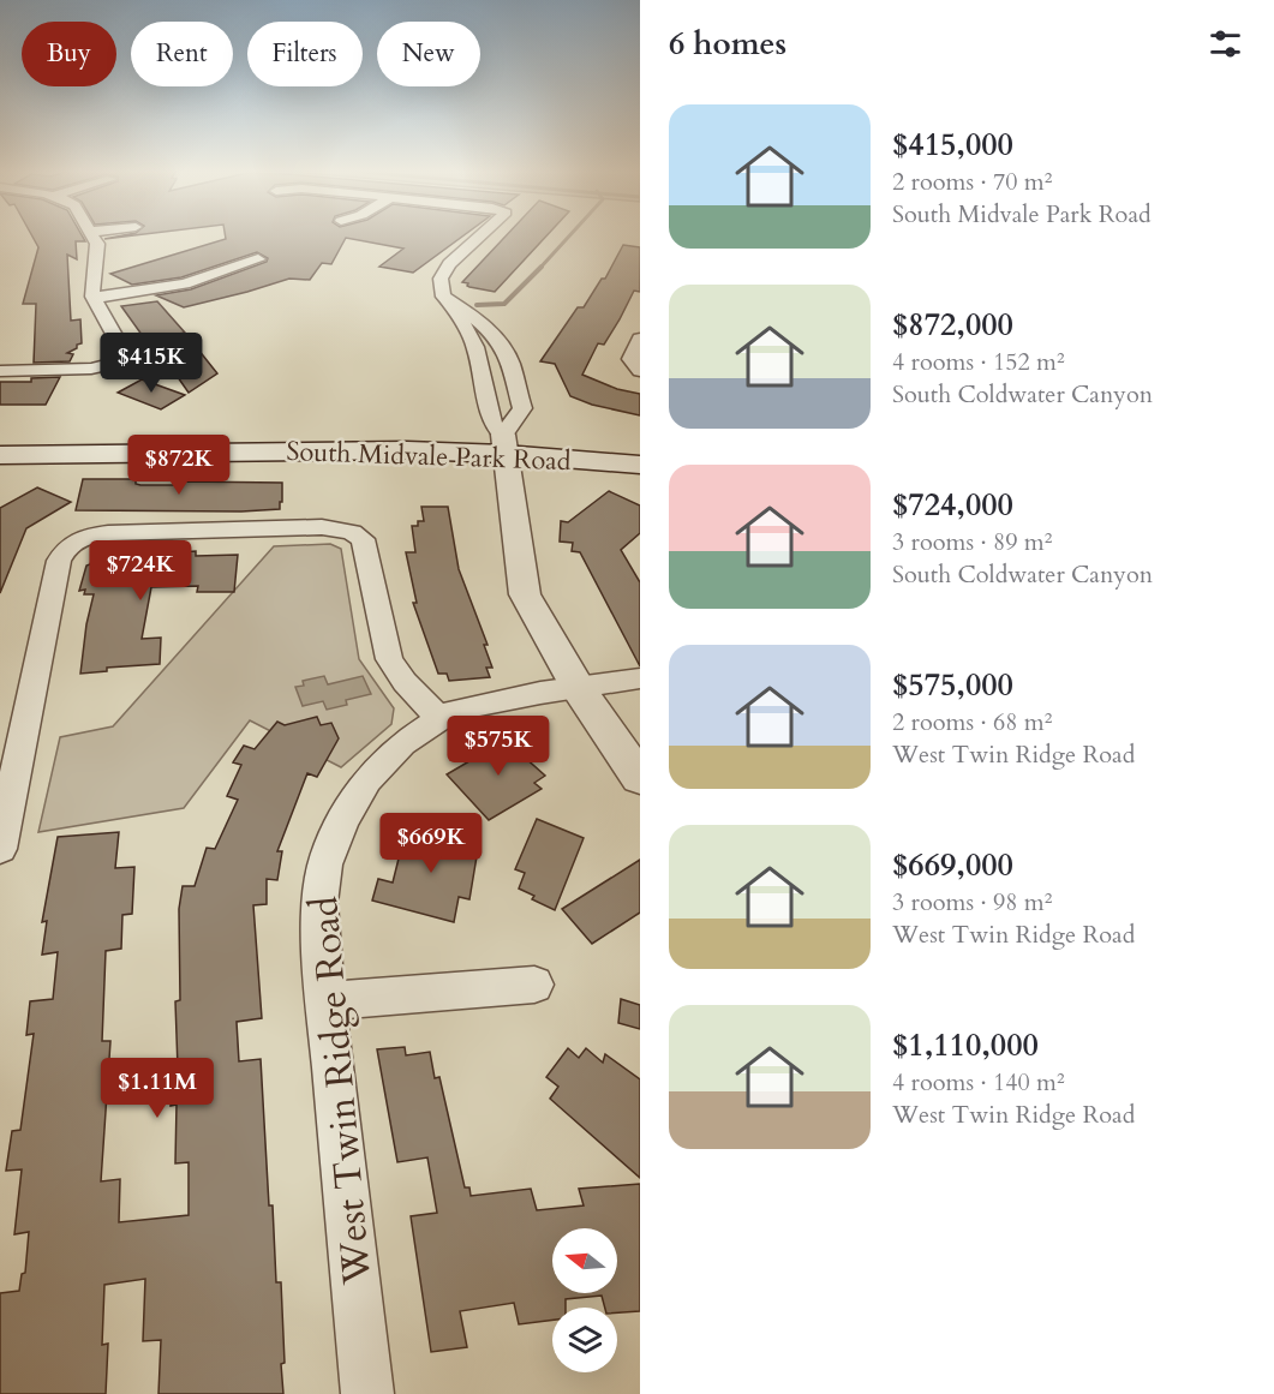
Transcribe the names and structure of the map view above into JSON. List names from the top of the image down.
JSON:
{
  "streets": {
    "main road": ["South Midvale Park Road"],
    "street": ["West Twin Ridge Road"]
  },
  "north": "left",
  "page": {
    "heading": "6 homes",
    "chip": [
      "Buy",
      "Rent",
      "Filters",
      "New"
    ],
    "list": [
      {
        "name": "$415,000",
        "note": "2 rooms · 70 m² · South Midvale Park Road"
      },
      {
        "name": "$872,000",
        "note": "4 rooms · 152 m² · South Coldwater Canyon"
      },
      {
        "name": "$724,000",
        "note": "3 rooms · 89 m² · South Coldwater Canyon"
      },
      {
        "name": "$575,000",
        "note": "2 rooms · 68 m² · West Twin Ridge Road"
      },
      {
        "name": "$669,000",
        "note": "3 rooms · 98 m² · West Twin Ridge Road"
      },
      {
        "name": "$1,110,000",
        "note": "4 rooms · 140 m² · West Twin Ridge Road"
      }
    ],
    "price": [
      "$415K",
      "$872K",
      "$724K",
      "$575K",
      "$669K",
      "$1.11M"
    ]
  }
}
